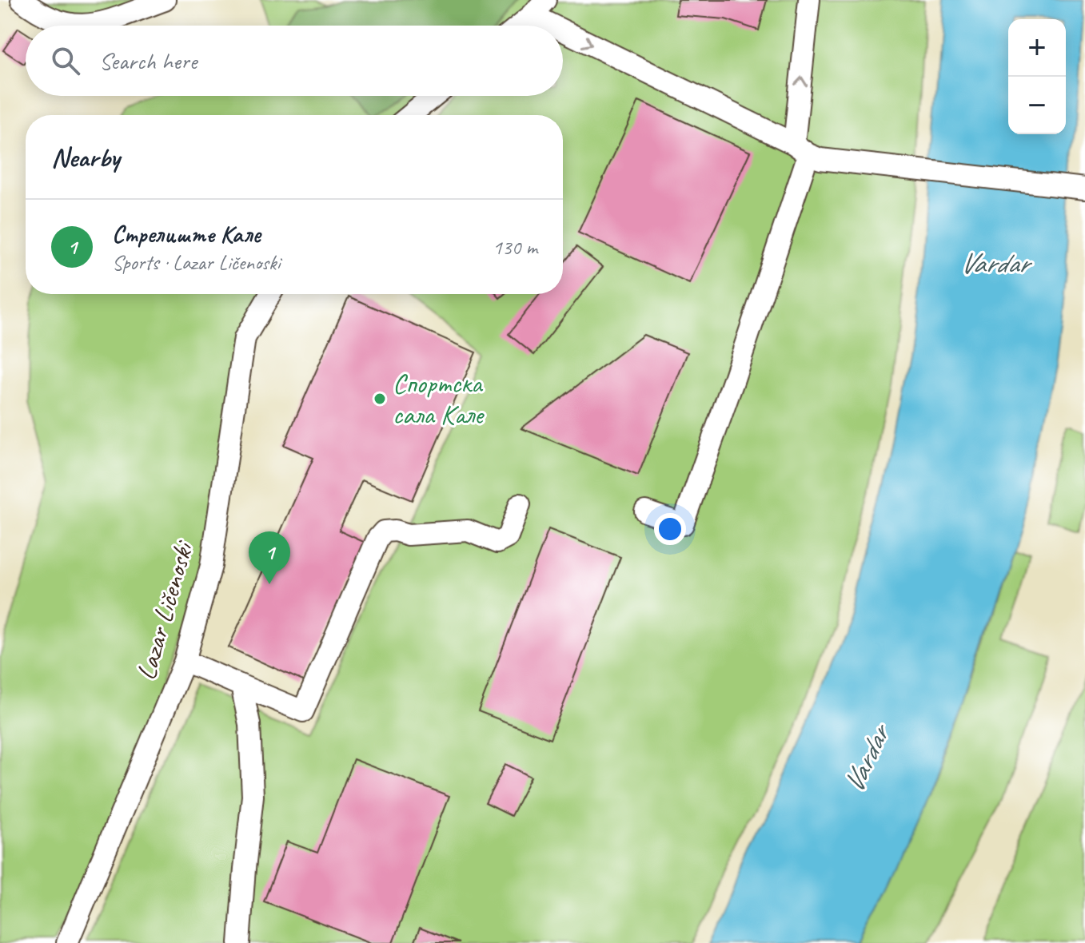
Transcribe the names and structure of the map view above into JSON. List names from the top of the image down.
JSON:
{
  "streets": {
    "street": ["Lazar Ličenoski"]
  },
  "water": ["Vardar"],
  "places": ["Спортска сала Кале"],
  "page": {
    "map_buttons": ["+", "−"],
    "search": "Search here",
    "heading": "Nearby",
    "list": [
      {
        "mark": "1",
        "name": "Стрелиште Кале",
        "note": "Sports · Lazar Ličenoski",
        "value": "130 m"
      }
    ],
    "pins": "1"
  }
}
